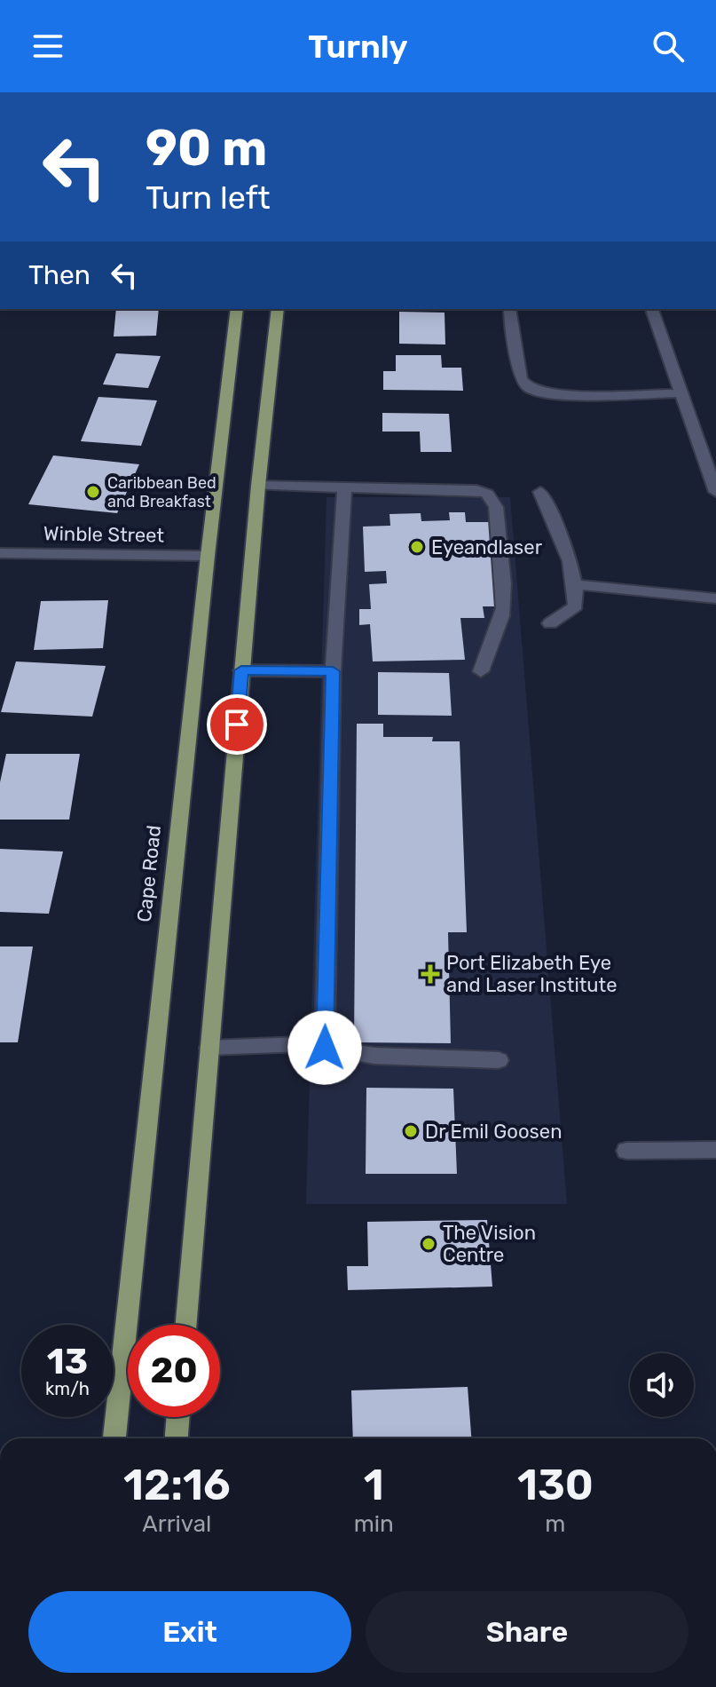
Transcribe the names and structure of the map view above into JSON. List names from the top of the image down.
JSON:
{
  "streets": {
    "main road": ["Cape Road"],
    "street": ["Winble Street"]
  },
  "crossings": [
    ["Winble Street", "Cape Road"]
  ],
  "places": {
    "other": [
      "Caribbean Bed and Breakfast",
      "Eyeandlaser",
      "Dr Emil Goosen",
      "The Vision Centre"
    ],
    "health": ["Port Elizabeth Eye and Laser Institute"]
  },
  "page": {
    "header": "Turnly",
    "turn": ["90 m", "Turn left"],
    "then": "Then",
    "speed": "13 km/h",
    "limit": "20",
    "eta": [
      "12:16",
      "Arrival",
      "1",
      "min",
      "130",
      "m"
    ],
    "buttons": ["Exit", "Share"]
  }
}
